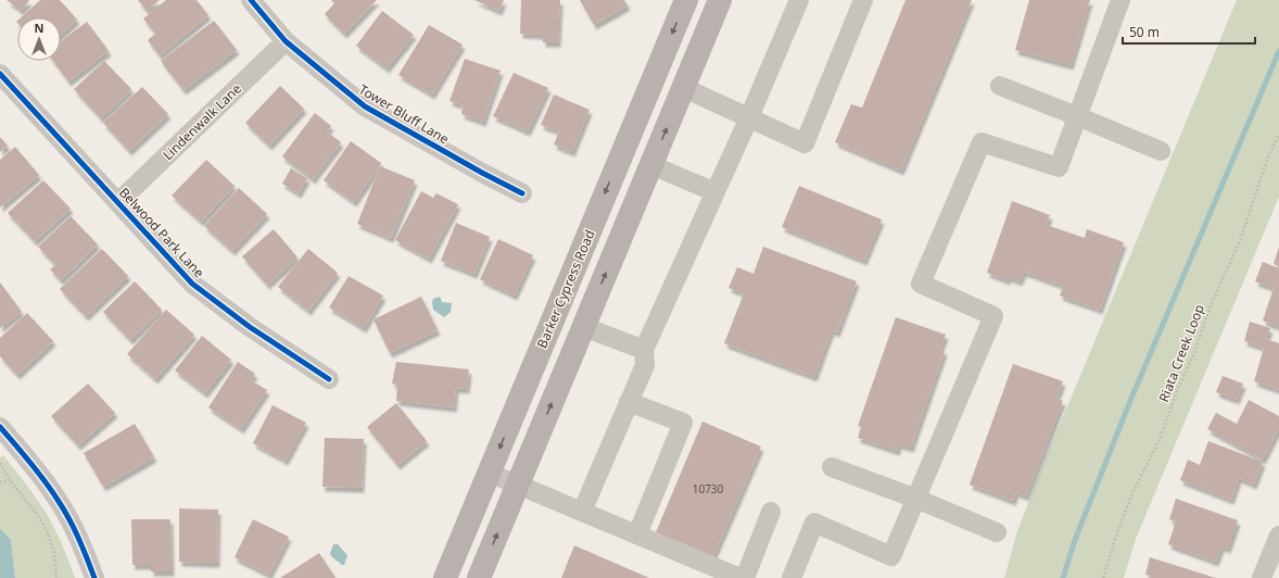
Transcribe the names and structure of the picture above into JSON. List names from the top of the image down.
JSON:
{
  "streets": {
    "main road": ["Barker Cypress Road"],
    "street": ["Tower Bluff Lane", "Lindenwalk Lane", "Belwood Park Lane"],
    "path": ["Riata Creek Loop"]
  },
  "crossings": [
    ["Tower Bluff Lane", "Lindenwalk Lane"],
    ["Lindenwalk Lane", "Belwood Park Lane"]
  ],
  "house_numbers": ["10730"],
  "scale_bar": "50 m",
  "north": "top"
}
